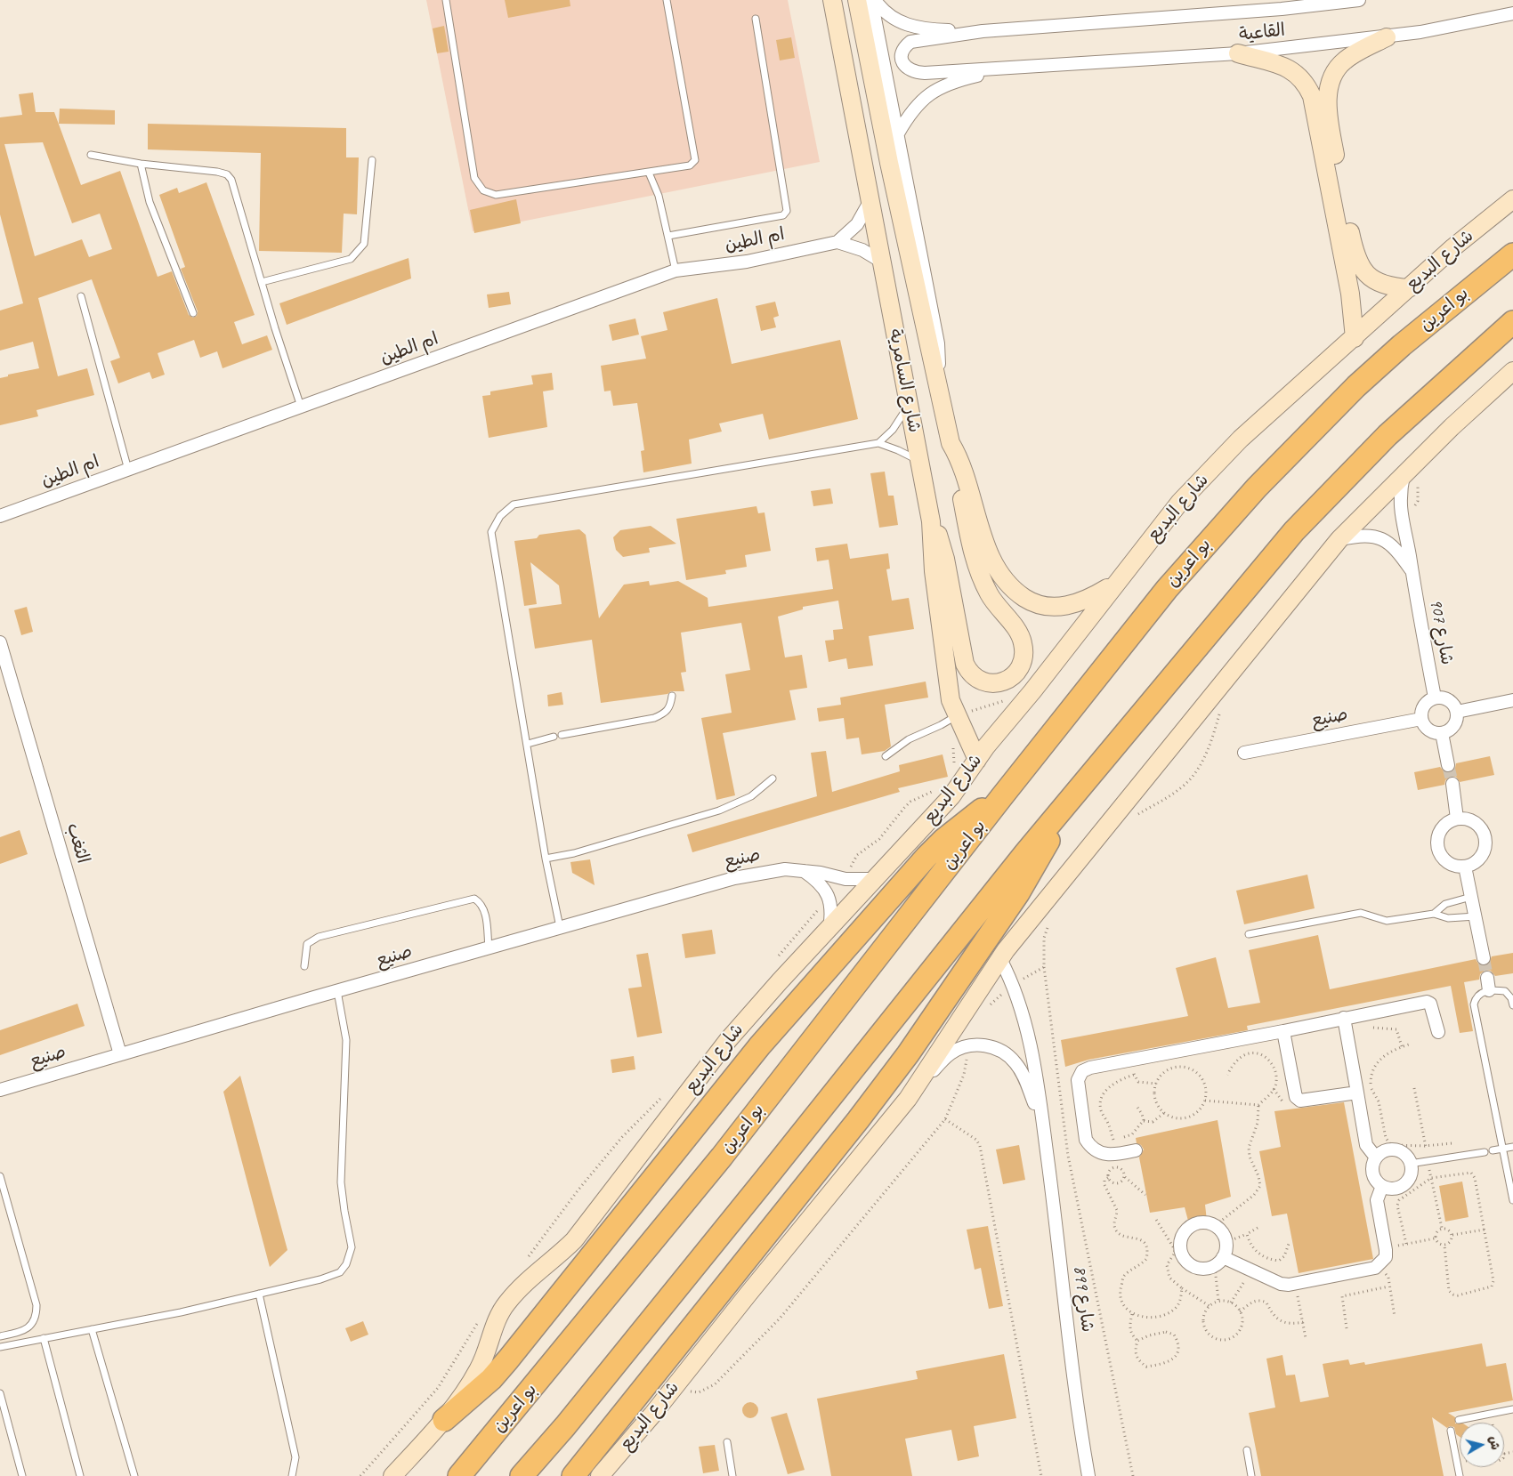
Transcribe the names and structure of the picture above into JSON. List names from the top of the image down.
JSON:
{
  "streets": {
    "highway": ["بو اعرين"],
    "main road": ["شارع البديع", "شارع السامرية"],
    "street": [
      "القاعية",
      "ام الطين",
      "شارع 907",
      "صنيع",
      "الثغب",
      "شارع 899"
    ]
  },
  "crossings": [
    ["القاعية", "شارع السامرية"],
    ["ام الطين", "شارع السامرية"],
    ["شارع البديع", "شارع السامرية"],
    ["شارع البديع", "شارع 907"],
    ["شارع البديع", "صنيع"],
    ["شارع البديع", "شارع 899"],
    ["شارع 907", "صنيع"],
    ["صنيع", "الثغب"]
  ],
  "north": "right"
}
